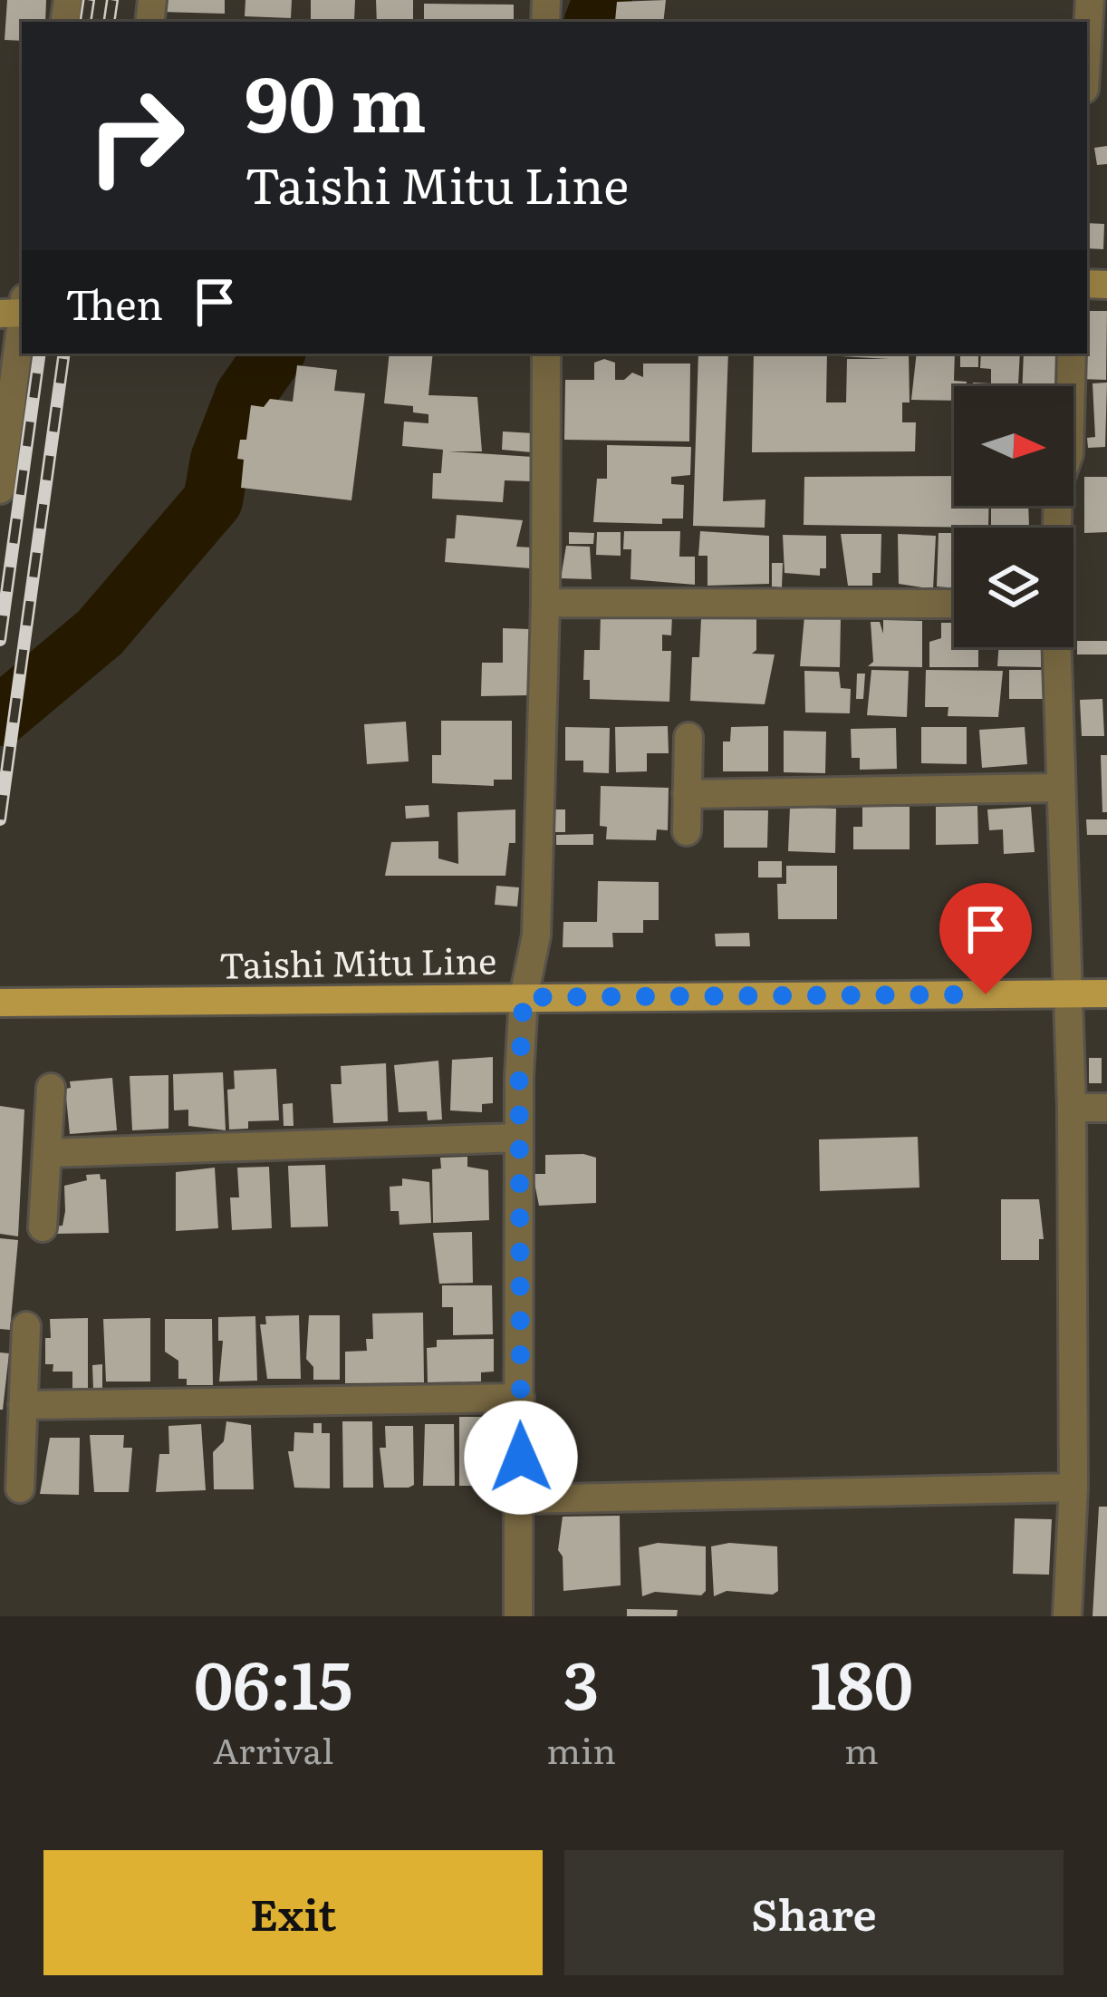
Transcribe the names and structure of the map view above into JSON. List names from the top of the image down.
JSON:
{
  "streets": {
    "main road": ["Taishi Mitu Line"]
  },
  "north": "right",
  "page": {
    "turn": ["90 m", "Taishi Mitu Line"],
    "then": "Then",
    "eta": [
      "06:15",
      "Arrival",
      "3",
      "min",
      "180",
      "m"
    ],
    "buttons": ["Exit", "Share"]
  }
}
